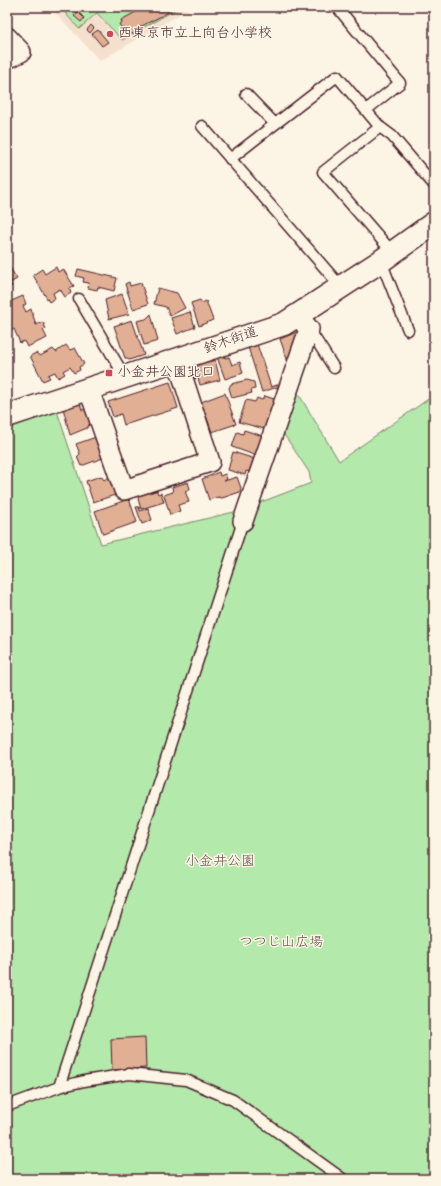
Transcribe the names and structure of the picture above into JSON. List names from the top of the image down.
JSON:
{
  "streets": {
    "street": ["鈴木街道"]
  },
  "parks": ["小金井公園", "つつじ山広場"],
  "places": {
    "other": ["西東京市立上向台小学校"],
    "transit": ["小金井公園北口"]
  }
}
